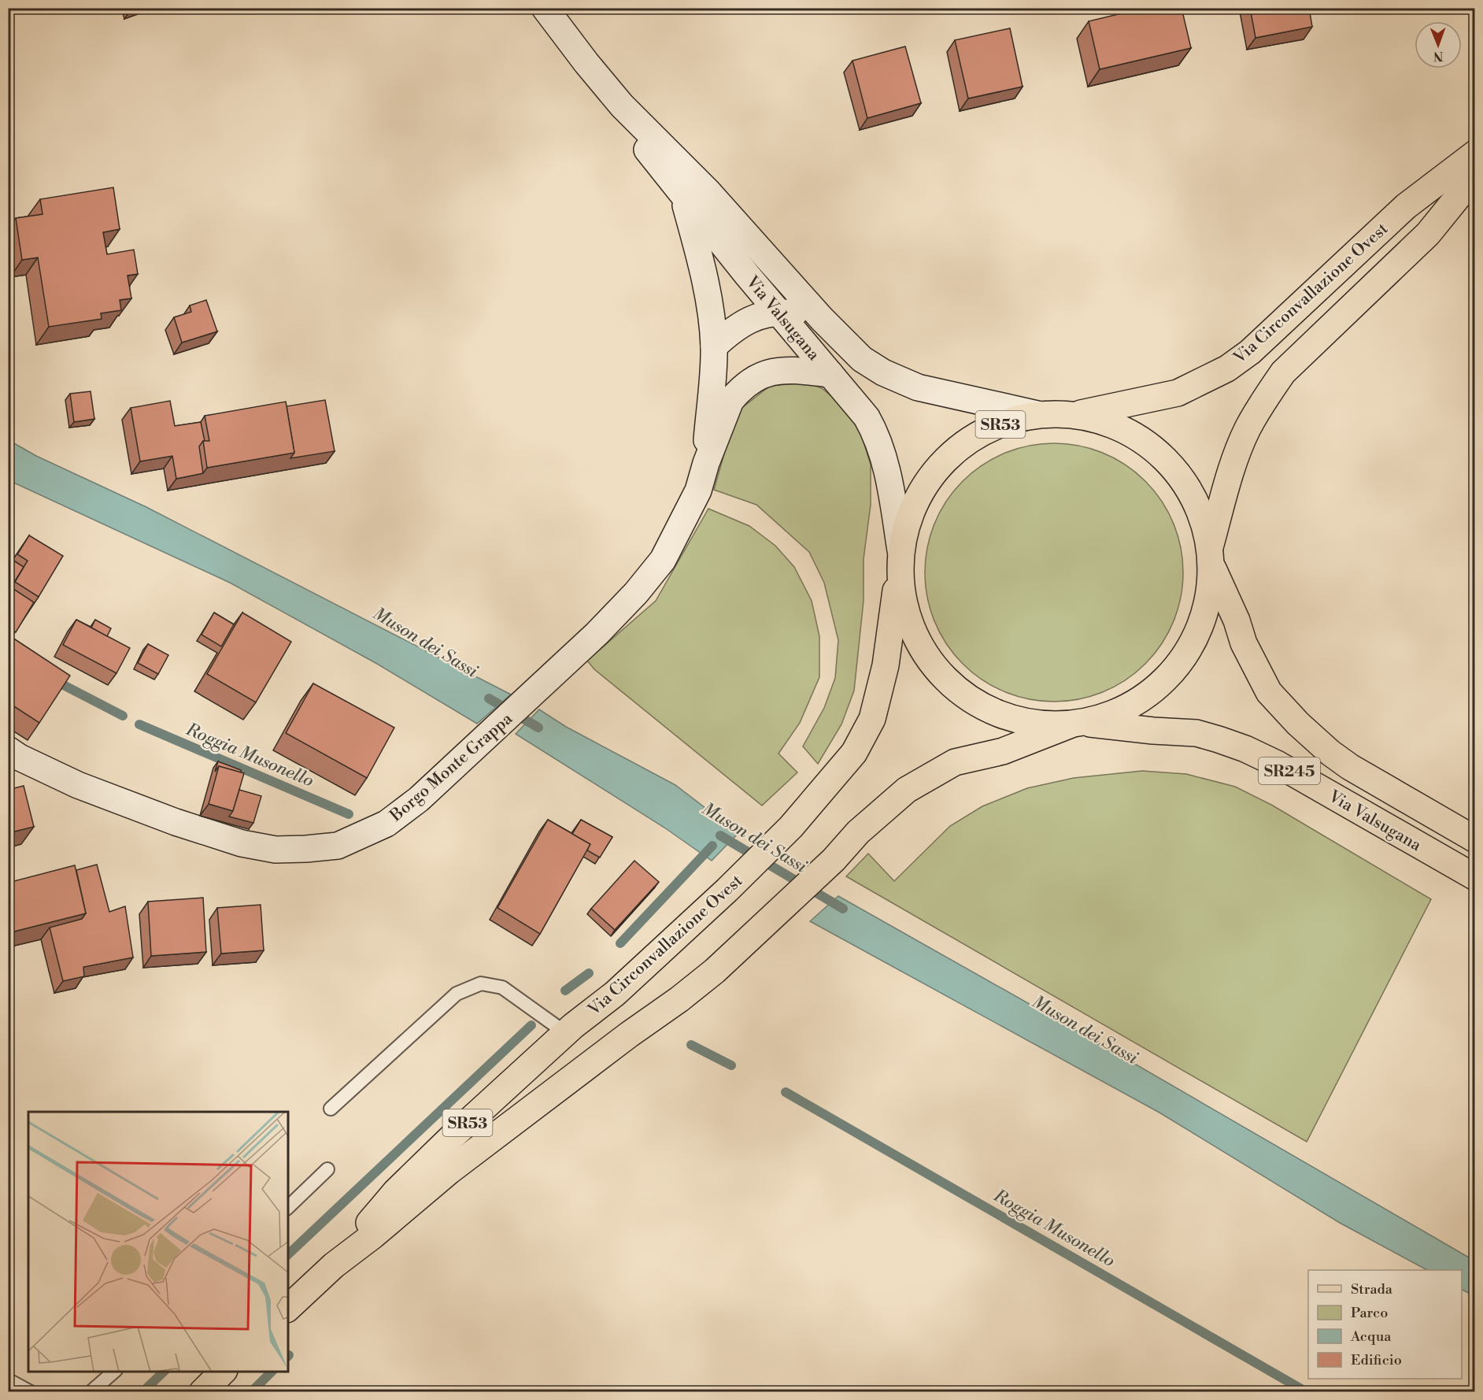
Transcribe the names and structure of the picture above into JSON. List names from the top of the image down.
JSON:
{
  "streets": {
    "main road": [
      "Via Circonvallazione Ovest",
      "Via Valsugana",
      "SR53",
      "SR245"
    ],
    "street": ["Borgo Monte Grappa"]
  },
  "crossings": [
    ["Via Circonvallazione Ovest", "Via Valsugana"]
  ],
  "water": ["Muson dei Sassi", "Roggia Musonello"],
  "legend": [
    "Strada",
    "Parco",
    "Acqua",
    "Edificio"
  ],
  "north": "bottom"
}
